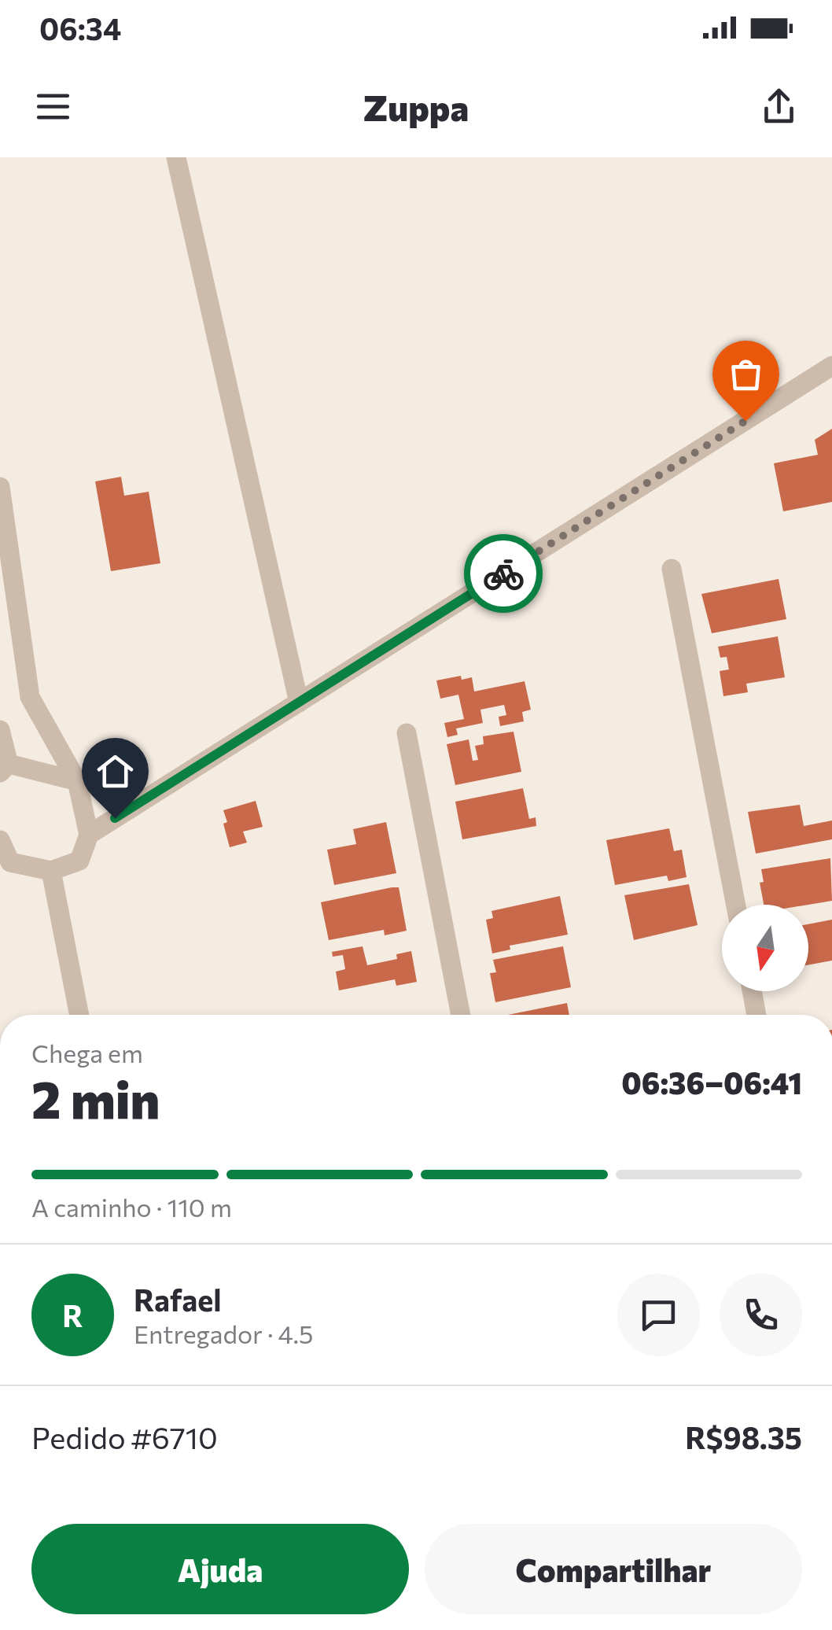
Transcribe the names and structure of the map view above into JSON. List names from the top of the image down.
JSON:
{
  "north": "bottom",
  "page": {
    "status": "06:34",
    "header": "Zuppa",
    "heading": ["2 min", "Chega em", "06:36–06:41"],
    "panel": [
      "Rafael",
      "Entregador · 4.5",
      "Pedido #6710",
      "R$98.35"
    ],
    "bar": "A caminho · 110 m",
    "round": "R",
    "buttons": ["Ajuda", "Compartilhar"]
  }
}
